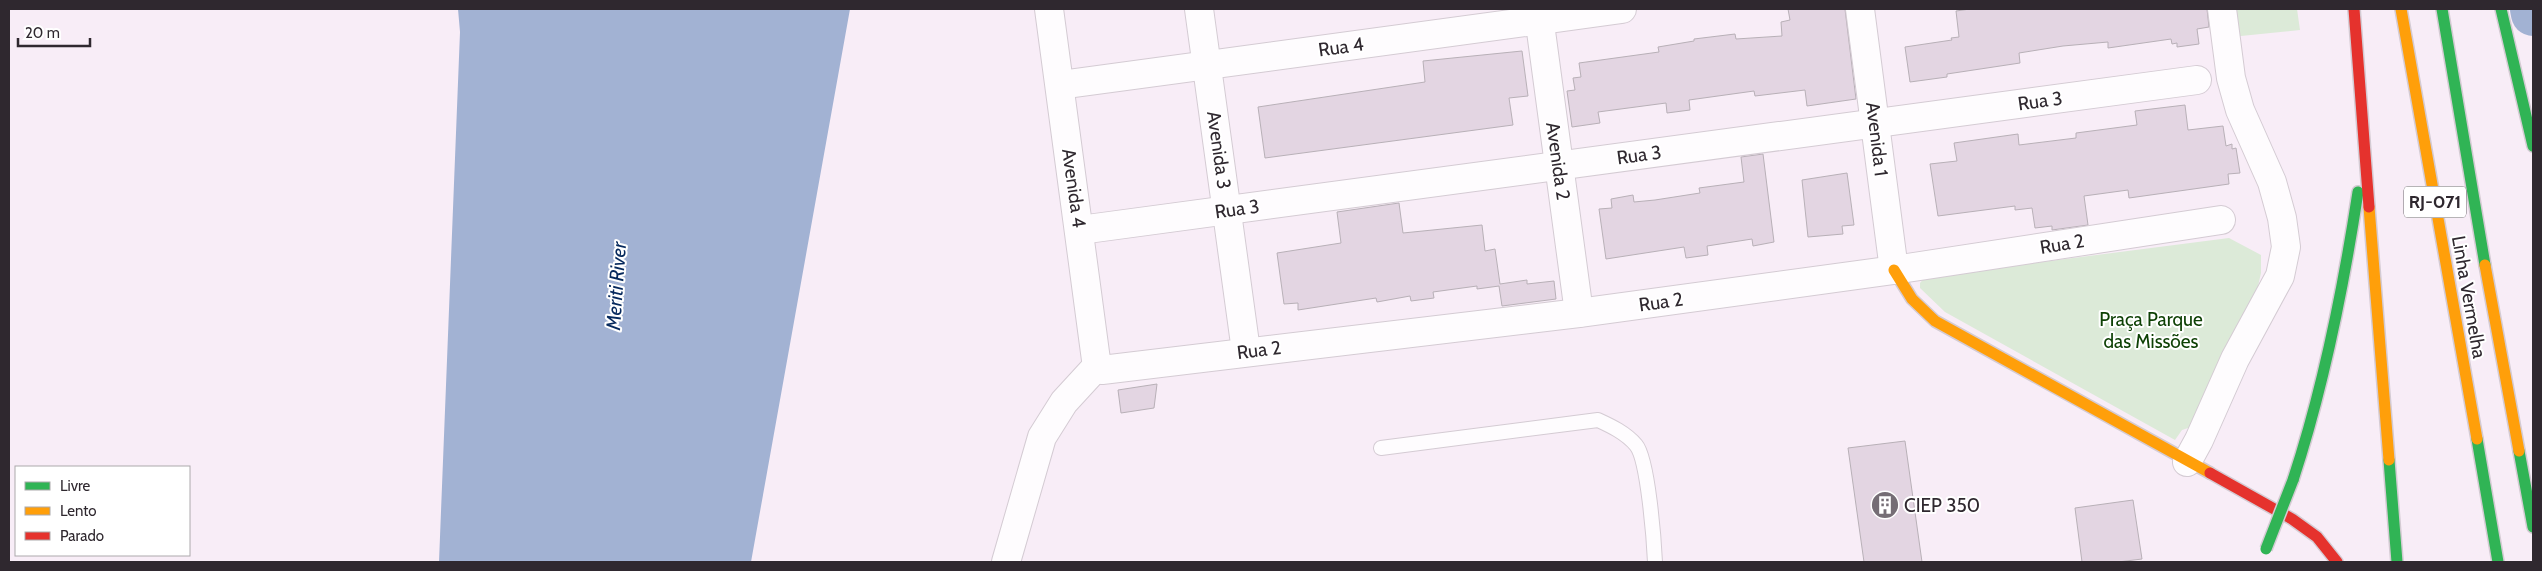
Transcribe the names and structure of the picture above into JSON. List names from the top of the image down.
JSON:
{
  "streets": {
    "highway": ["RJ-071", "Linha Vermelha"],
    "street": [
      "Rua 4",
      "Rua 3",
      "Avenida 1",
      "Avenida 3",
      "Avenida 2",
      "Avenida 4",
      "Rua 2"
    ]
  },
  "crossings": [
    ["Rua 4", "Avenida 3"],
    ["Rua 4", "Avenida 2"],
    ["Rua 4", "Avenida 4"],
    ["Rua 3", "Avenida 1"],
    ["Rua 3", "Avenida 3"],
    ["Rua 3", "Avenida 2"],
    ["Rua 3", "Avenida 4"],
    ["Avenida 1", "Rua 2"],
    ["Avenida 3", "Rua 2"],
    ["Avenida 2", "Rua 2"],
    ["Avenida 4", "Rua 2"]
  ],
  "water": ["Meriti River"],
  "parks": ["Praça Parque das Missões"],
  "places": {
    "building": ["CIEP 350"]
  },
  "legend": ["Livre", "Lento", "Parado"],
  "scale_bar": "20 m"
}
